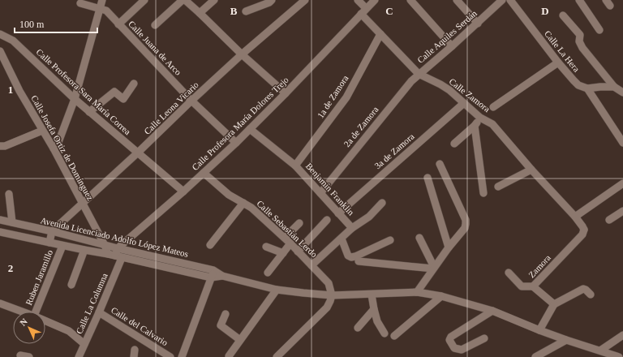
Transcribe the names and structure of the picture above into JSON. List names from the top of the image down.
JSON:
{
  "streets": {
    "street": [
      "Calle Aquiles Serdán",
      "Calle Juana de Arco",
      "Calle La Hera",
      "Calle Profesora Sara María Correa",
      "Calle Zamora",
      "1a de Zamora",
      "Calle Leona Vicario",
      "Calle Profesora María Dolores Trejo",
      "2a de Zamora",
      "Calle Josefa Ortiz de Domínguez",
      "3a de Zamora",
      "Benjamín Franklin",
      "Calle Sebastián Lerdo",
      "Avenida Licenciado Adolfo López Mateos",
      "Zamora",
      "Ruben Jaramillo",
      "Calle La Columna",
      "Calle del Calvario"
    ]
  },
  "crossings": [
    ["Calle Aquiles Serdán", "Calle Zamora"],
    ["Calle Aquiles Serdán", "2a de Zamora"],
    ["Calle Juana de Arco", "Calle Leona Vicario"],
    ["Calle Juana de Arco", "Calle Profesora María Dolores Trejo"],
    ["Calle Profesora Sara María Correa", "Calle Leona Vicario"],
    ["Calle Profesora Sara María Correa", "Calle Profesora María Dolores Trejo"],
    ["Calle Zamora", "1a de Zamora"],
    ["Calle Zamora", "Calle Profesora María Dolores Trejo"],
    ["Calle Zamora", "2a de Zamora"],
    ["Calle Zamora", "3a de Zamora"],
    ["Calle Zamora", "Zamora"],
    ["1a de Zamora", "Benjamín Franklin"],
    ["Calle Leona Vicario", "Calle Josefa Ortiz de Domínguez"],
    ["Calle Leona Vicario", "Avenida Licenciado Adolfo López Mateos"],
    ["Calle Leona Vicario", "Ruben Jaramillo"],
    ["Calle Profesora María Dolores Trejo", "Benjamín Franklin"],
    ["Calle Profesora María Dolores Trejo", "Calle Sebastián Lerdo"],
    ["Calle Profesora María Dolores Trejo", "Avenida Licenciado Adolfo López Mateos"],
    ["2a de Zamora", "Benjamín Franklin"],
    ["Calle Josefa Ortiz de Domínguez", "Avenida Licenciado Adolfo López Mateos"],
    ["3a de Zamora", "Benjamín Franklin"],
    ["Benjamín Franklin", "Calle Sebastián Lerdo"],
    ["Calle Sebastián Lerdo", "Avenida Licenciado Adolfo López Mateos"],
    ["Avenida Licenciado Adolfo López Mateos", "Ruben Jaramillo"],
    ["Avenida Licenciado Adolfo López Mateos", "Calle La Columna"],
    ["Calle La Columna", "Calle del Calvario"]
  ],
  "scale_bar": "100 m",
  "north": "top left",
  "grid": {
    "columns": ["B", "C", "D"],
    "rows": ["1", "2"]
  }
}
